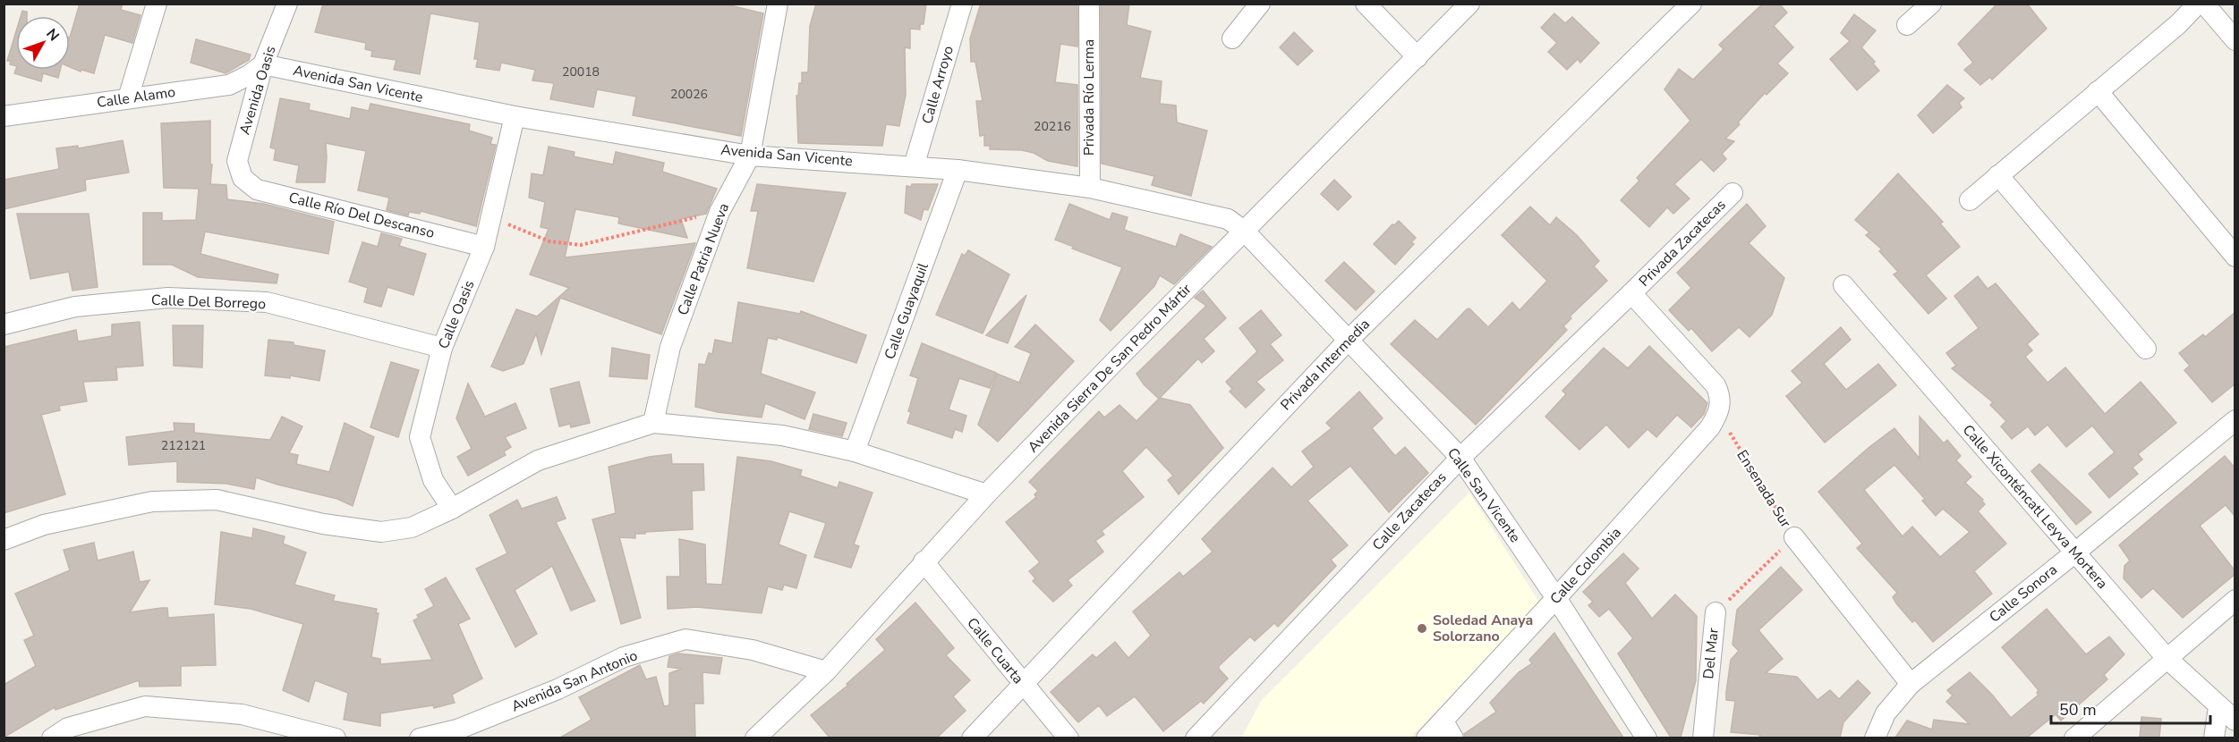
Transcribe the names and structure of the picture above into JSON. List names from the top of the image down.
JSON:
{
  "streets": {
    "street": [
      "Avenida San Vicente",
      "Calle Arroyo",
      "Avenida Oasis",
      "Calle Alamo",
      "Privada Río Lerma",
      "Calle Río Del Descanso",
      "Privada Zacatecas",
      "Calle Patria Nueva",
      "Calle Del Borrego",
      "Calle Guayaquil",
      "Calle Oasis",
      "Privada Intermedia",
      "Avenida Sierra De San Pedro Mártir",
      "Ensenada Sur",
      "Calle San Vicente",
      "Calle Xiconténcatl Leyva Mortera",
      "Calle Zacatecas",
      "Calle Colombia",
      "Calle Sonora",
      "Calle Cuarta",
      "Del Mar",
      "Avenida San Antonio"
    ]
  },
  "crossings": [
    ["Avenida San Vicente", "Calle Arroyo"],
    ["Avenida San Vicente", "Avenida Oasis"],
    ["Avenida San Vicente", "Calle Alamo"],
    ["Avenida San Vicente", "Privada Río Lerma"],
    ["Avenida San Vicente", "Calle Patria Nueva"],
    ["Avenida San Vicente", "Calle Guayaquil"],
    ["Avenida San Vicente", "Calle Oasis"],
    ["Avenida San Vicente", "Avenida Sierra De San Pedro Mártir"],
    ["Avenida San Vicente", "Calle San Vicente"],
    ["Avenida Oasis", "Calle Alamo"],
    ["Avenida Oasis", "Calle Río Del Descanso"],
    ["Calle Río Del Descanso", "Calle Oasis"],
    ["Privada Zacatecas", "Calle Zacatecas"],
    ["Calle Del Borrego", "Calle Oasis"],
    ["Privada Intermedia", "Calle San Vicente"],
    ["Privada Intermedia", "Calle Cuarta"],
    ["Avenida Sierra De San Pedro Mártir", "Calle San Vicente"],
    ["Avenida Sierra De San Pedro Mártir", "Calle Cuarta"],
    ["Avenida Sierra De San Pedro Mártir", "Avenida San Antonio"],
    ["Ensenada Sur", "Calle Colombia"],
    ["Ensenada Sur", "Calle Sonora"],
    ["Ensenada Sur", "Del Mar"],
    ["Calle San Vicente", "Calle Zacatecas"],
    ["Calle San Vicente", "Calle Colombia"],
    ["Calle Xiconténcatl Leyva Mortera", "Calle Sonora"]
  ],
  "places": ["Soledad Anaya Solorzano"],
  "house_numbers": [
    "20018",
    "20026",
    "20216",
    "212121"
  ],
  "scale_bar": "50 m",
  "north": "top right"
}
